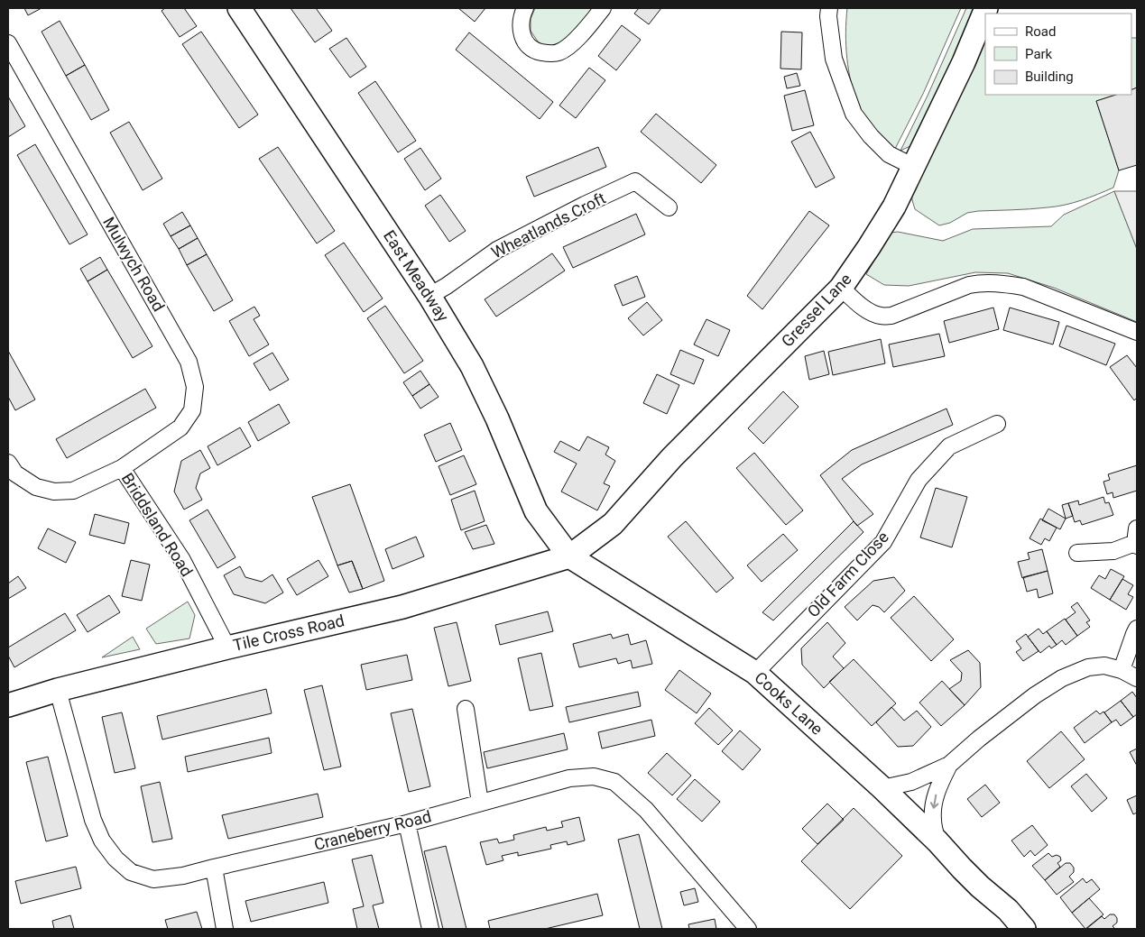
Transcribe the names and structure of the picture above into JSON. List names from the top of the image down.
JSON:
{
  "streets": {
    "street": [
      "Wheatlands Croft",
      "Mulwych Road",
      "East Meadway",
      "Gressel Lane",
      "Briddsland Road",
      "Old Farm Close",
      "Tile Cross Road",
      "Cooks Lane",
      "Craneberry Road"
    ]
  },
  "crossings": [
    ["Wheatlands Croft", "East Meadway"],
    ["Mulwych Road", "Briddsland Road"],
    ["East Meadway", "Gressel Lane"],
    ["East Meadway", "Tile Cross Road"],
    ["East Meadway", "Cooks Lane"],
    ["Gressel Lane", "Tile Cross Road"],
    ["Gressel Lane", "Cooks Lane"],
    ["Briddsland Road", "Tile Cross Road"],
    ["Old Farm Close", "Cooks Lane"],
    ["Tile Cross Road", "Cooks Lane"],
    ["Tile Cross Road", "Craneberry Road"]
  ],
  "legend": ["Road", "Park", "Building"]
}
